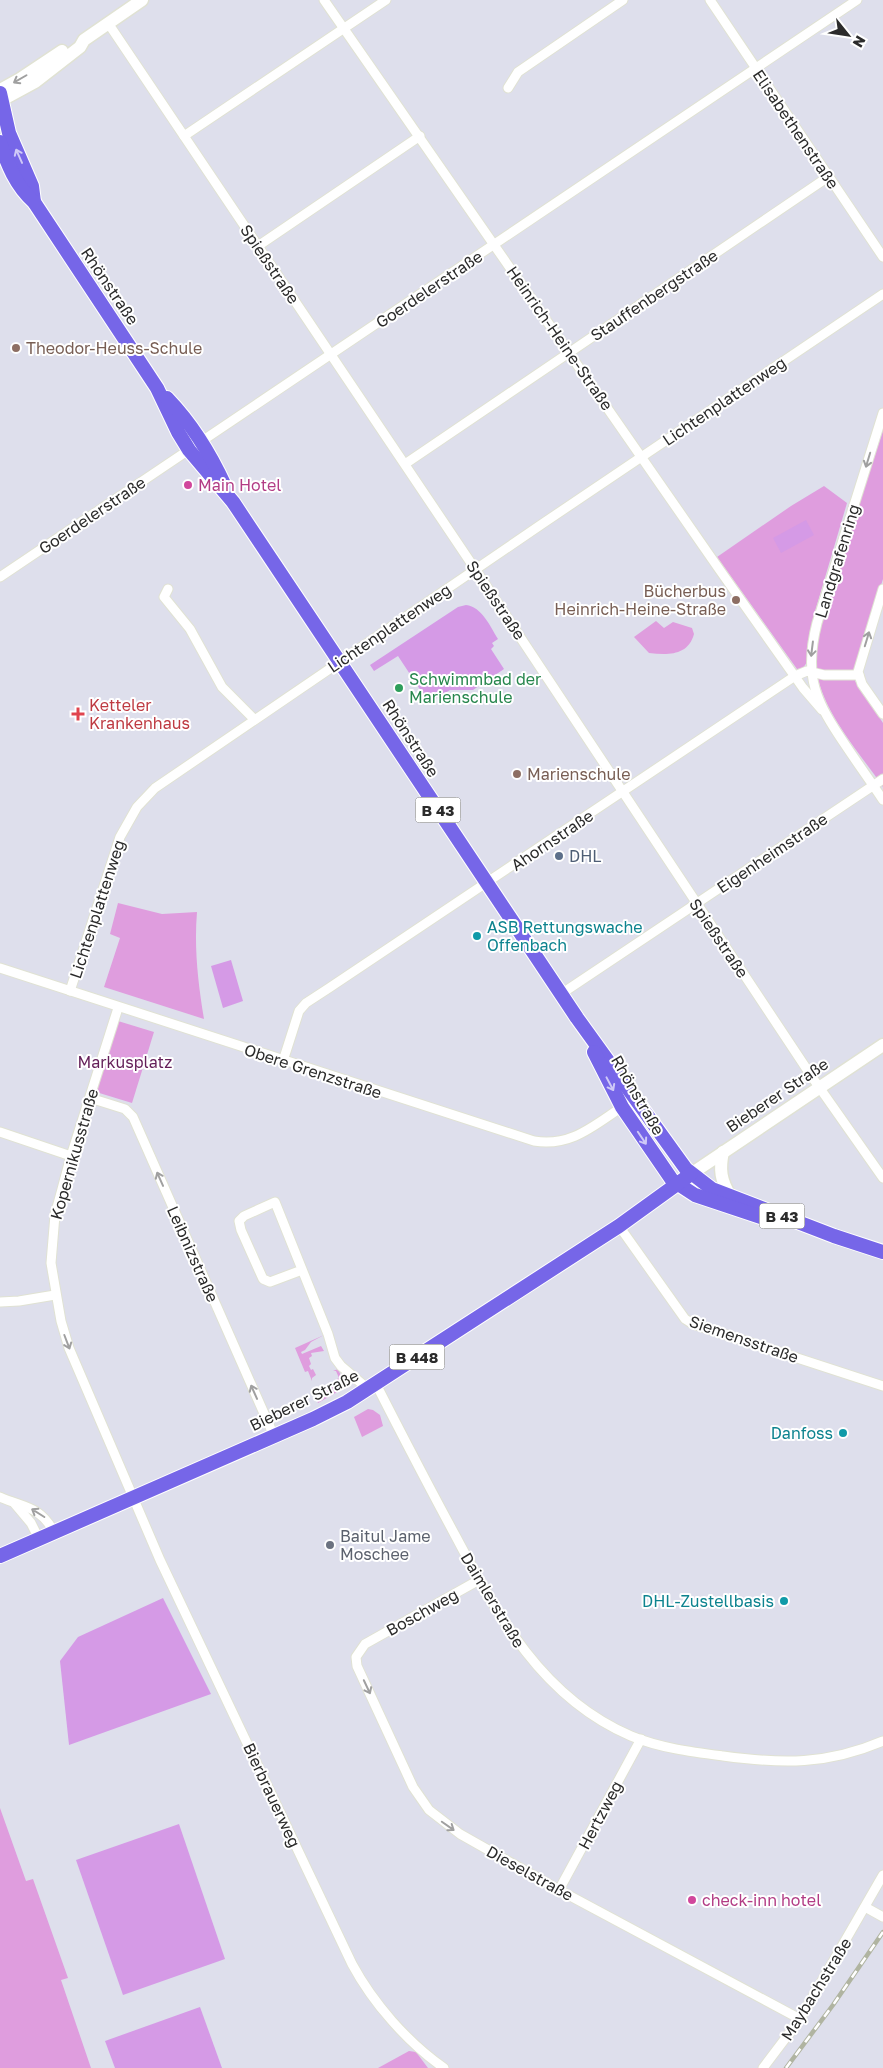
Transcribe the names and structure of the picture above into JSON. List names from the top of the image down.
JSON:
{
  "streets": {
    "main road": [
      "Rhönstraße",
      "B 43",
      "Bieberer Straße",
      "B 448"
    ],
    "street": [
      "Elisabethenstraße",
      "Spießstraße",
      "Goerdelerstraße",
      "Stauffenbergstraße",
      "Heinrich-Heine-Straße",
      "Lichtenplattenweg",
      "Landgrafenring",
      "Ahornstraße",
      "Eigenheimstraße",
      "Obere Grenzstraße",
      "Kopernikusstraße",
      "Leibnizstraße",
      "Siemensstraße",
      "Daimlerstraße",
      "Boschweg",
      "Bierbrauerweg",
      "Hertzweg",
      "Dieselstraße",
      "Maybachstraße"
    ]
  },
  "crossings": [
    ["Elisabethenstraße", "Goerdelerstraße"],
    ["Elisabethenstraße", "Stauffenbergstraße"],
    ["Spießstraße", "Goerdelerstraße"],
    ["Spießstraße", "Stauffenbergstraße"],
    ["Spießstraße", "Lichtenplattenweg"],
    ["Spießstraße", "Ahornstraße"],
    ["Spießstraße", "Eigenheimstraße"],
    ["Spießstraße", "Bieberer Straße"],
    ["Rhönstraße", "Goerdelerstraße"],
    ["Rhönstraße", "Lichtenplattenweg"],
    ["Rhönstraße", "B 43"],
    ["Rhönstraße", "Ahornstraße"],
    ["Rhönstraße", "Eigenheimstraße"],
    ["Rhönstraße", "Obere Grenzstraße"],
    ["Rhönstraße", "Bieberer Straße"],
    ["Rhönstraße", "B 448"],
    ["Goerdelerstraße", "Heinrich-Heine-Straße"],
    ["Stauffenbergstraße", "Heinrich-Heine-Straße"],
    ["Heinrich-Heine-Straße", "Lichtenplattenweg"],
    ["Heinrich-Heine-Straße", "Landgrafenring"],
    ["Heinrich-Heine-Straße", "Ahornstraße"],
    ["Lichtenplattenweg", "Obere Grenzstraße"],
    ["Landgrafenring", "Ahornstraße"],
    ["Landgrafenring", "Eigenheimstraße"],
    ["B 43", "Bieberer Straße"],
    ["B 43", "B 448"],
    ["Ahornstraße", "Obere Grenzstraße"],
    ["Obere Grenzstraße", "Kopernikusstraße"],
    ["Bieberer Straße", "Kopernikusstraße"],
    ["Bieberer Straße", "Leibnizstraße"],
    ["Bieberer Straße", "Siemensstraße"],
    ["Bieberer Straße", "B 448"],
    ["Bieberer Straße", "Daimlerstraße"],
    ["Bieberer Straße", "Bierbrauerweg"],
    ["Kopernikusstraße", "Leibnizstraße"],
    ["Kopernikusstraße", "Bierbrauerweg"],
    ["Daimlerstraße", "Boschweg"],
    ["Daimlerstraße", "Hertzweg"],
    ["Boschweg", "Dieselstraße"],
    ["Hertzweg", "Dieselstraße"],
    ["Dieselstraße", "Maybachstraße"]
  ],
  "one_way": ["Kopernikusstraße", "Leibnizstraße", "Dieselstraße"],
  "parks": ["Markusplatz"],
  "places": {
    "other": [
      "Theodor-Heuss-Schule",
      "Main Hotel",
      "Bücherbus Heinrich-Heine-Straße",
      "Schwimmbad der Marienschule",
      "Marienschule",
      "DHL",
      "ASB Rettungswache Offenbach",
      "Danfoss",
      "Baitul Jame Moschee",
      "DHL-Zustellbasis",
      "check-inn hotel"
    ],
    "health": ["Ketteler Krankenhaus"]
  },
  "north": "bottom right"
}
